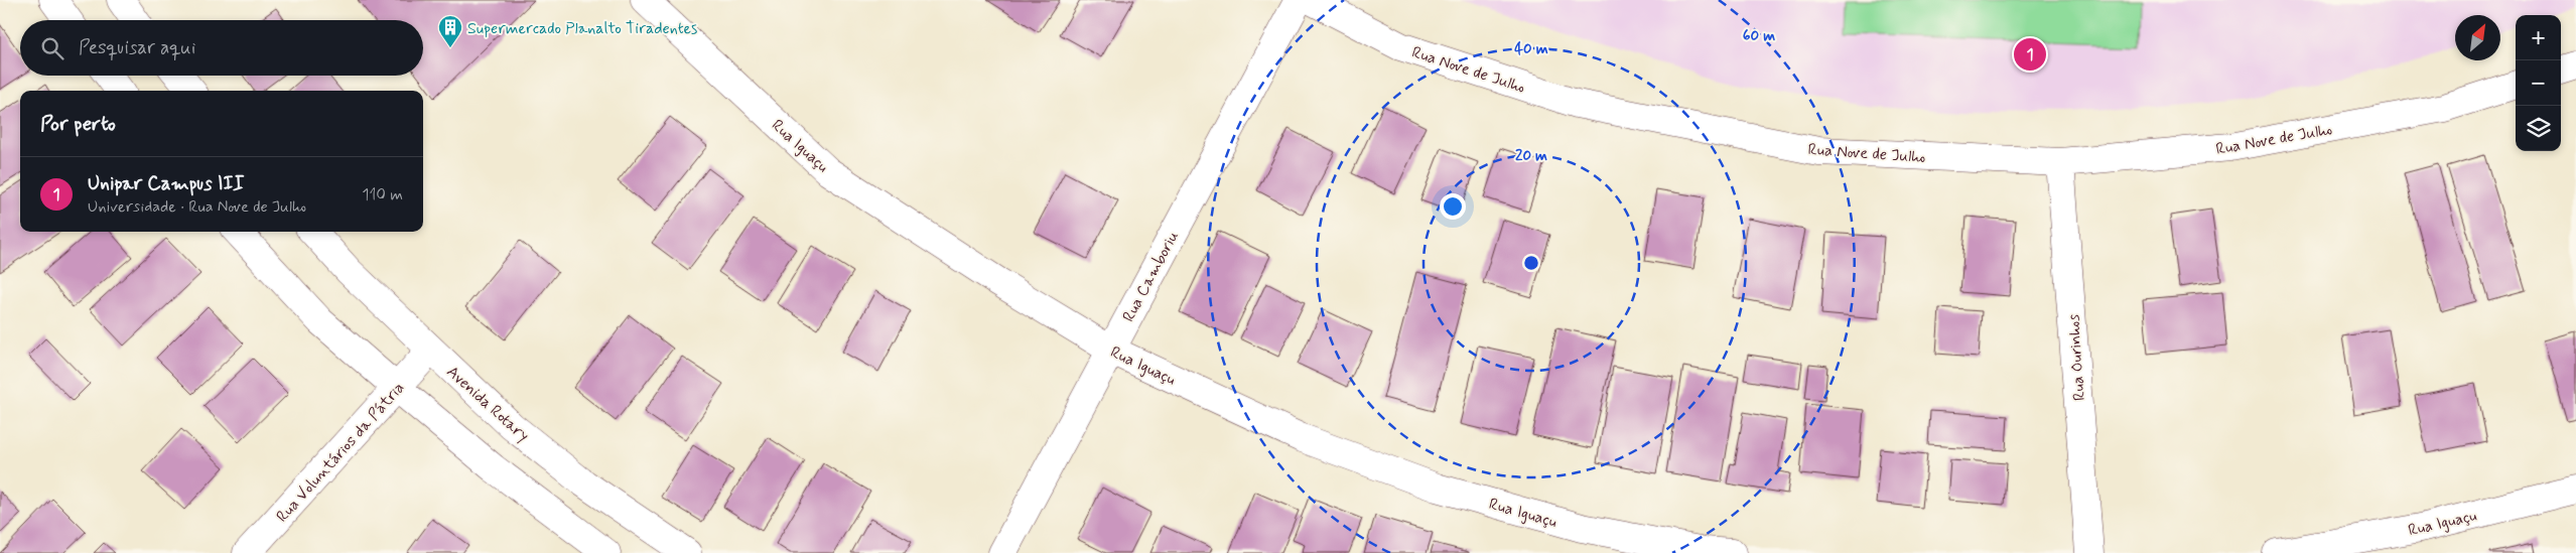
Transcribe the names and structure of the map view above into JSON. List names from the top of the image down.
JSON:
{
  "streets": {
    "street": [
      "Rua Nove de Julho",
      "Rua Iguaçu",
      "Rua Camboriu",
      "Rua Ourinhos",
      "Avenida Rotary",
      "Rua Voluntários da Pátria"
    ]
  },
  "crossings": [
    ["Rua Nove de Julho", "Rua Ourinhos"],
    ["Rua Iguaçu", "Rua Camboriu"],
    ["Avenida Rotary", "Rua Voluntários da Pátria"]
  ],
  "places": {
    "building": ["Supermercado Planalto Tiradentes"]
  },
  "north": "top right",
  "page": {
    "map_buttons": ["+", "−"],
    "search": "Pesquisar aqui",
    "pins": "1",
    "heading": "Por perto",
    "list": [
      {
        "mark": "1",
        "name": "Unipar Campus III",
        "note": "Universidade · Rua Nove de Julho",
        "value": "110 m"
      }
    ]
  },
  "rings": ["60 m", "40 m", "20 m"]
}
